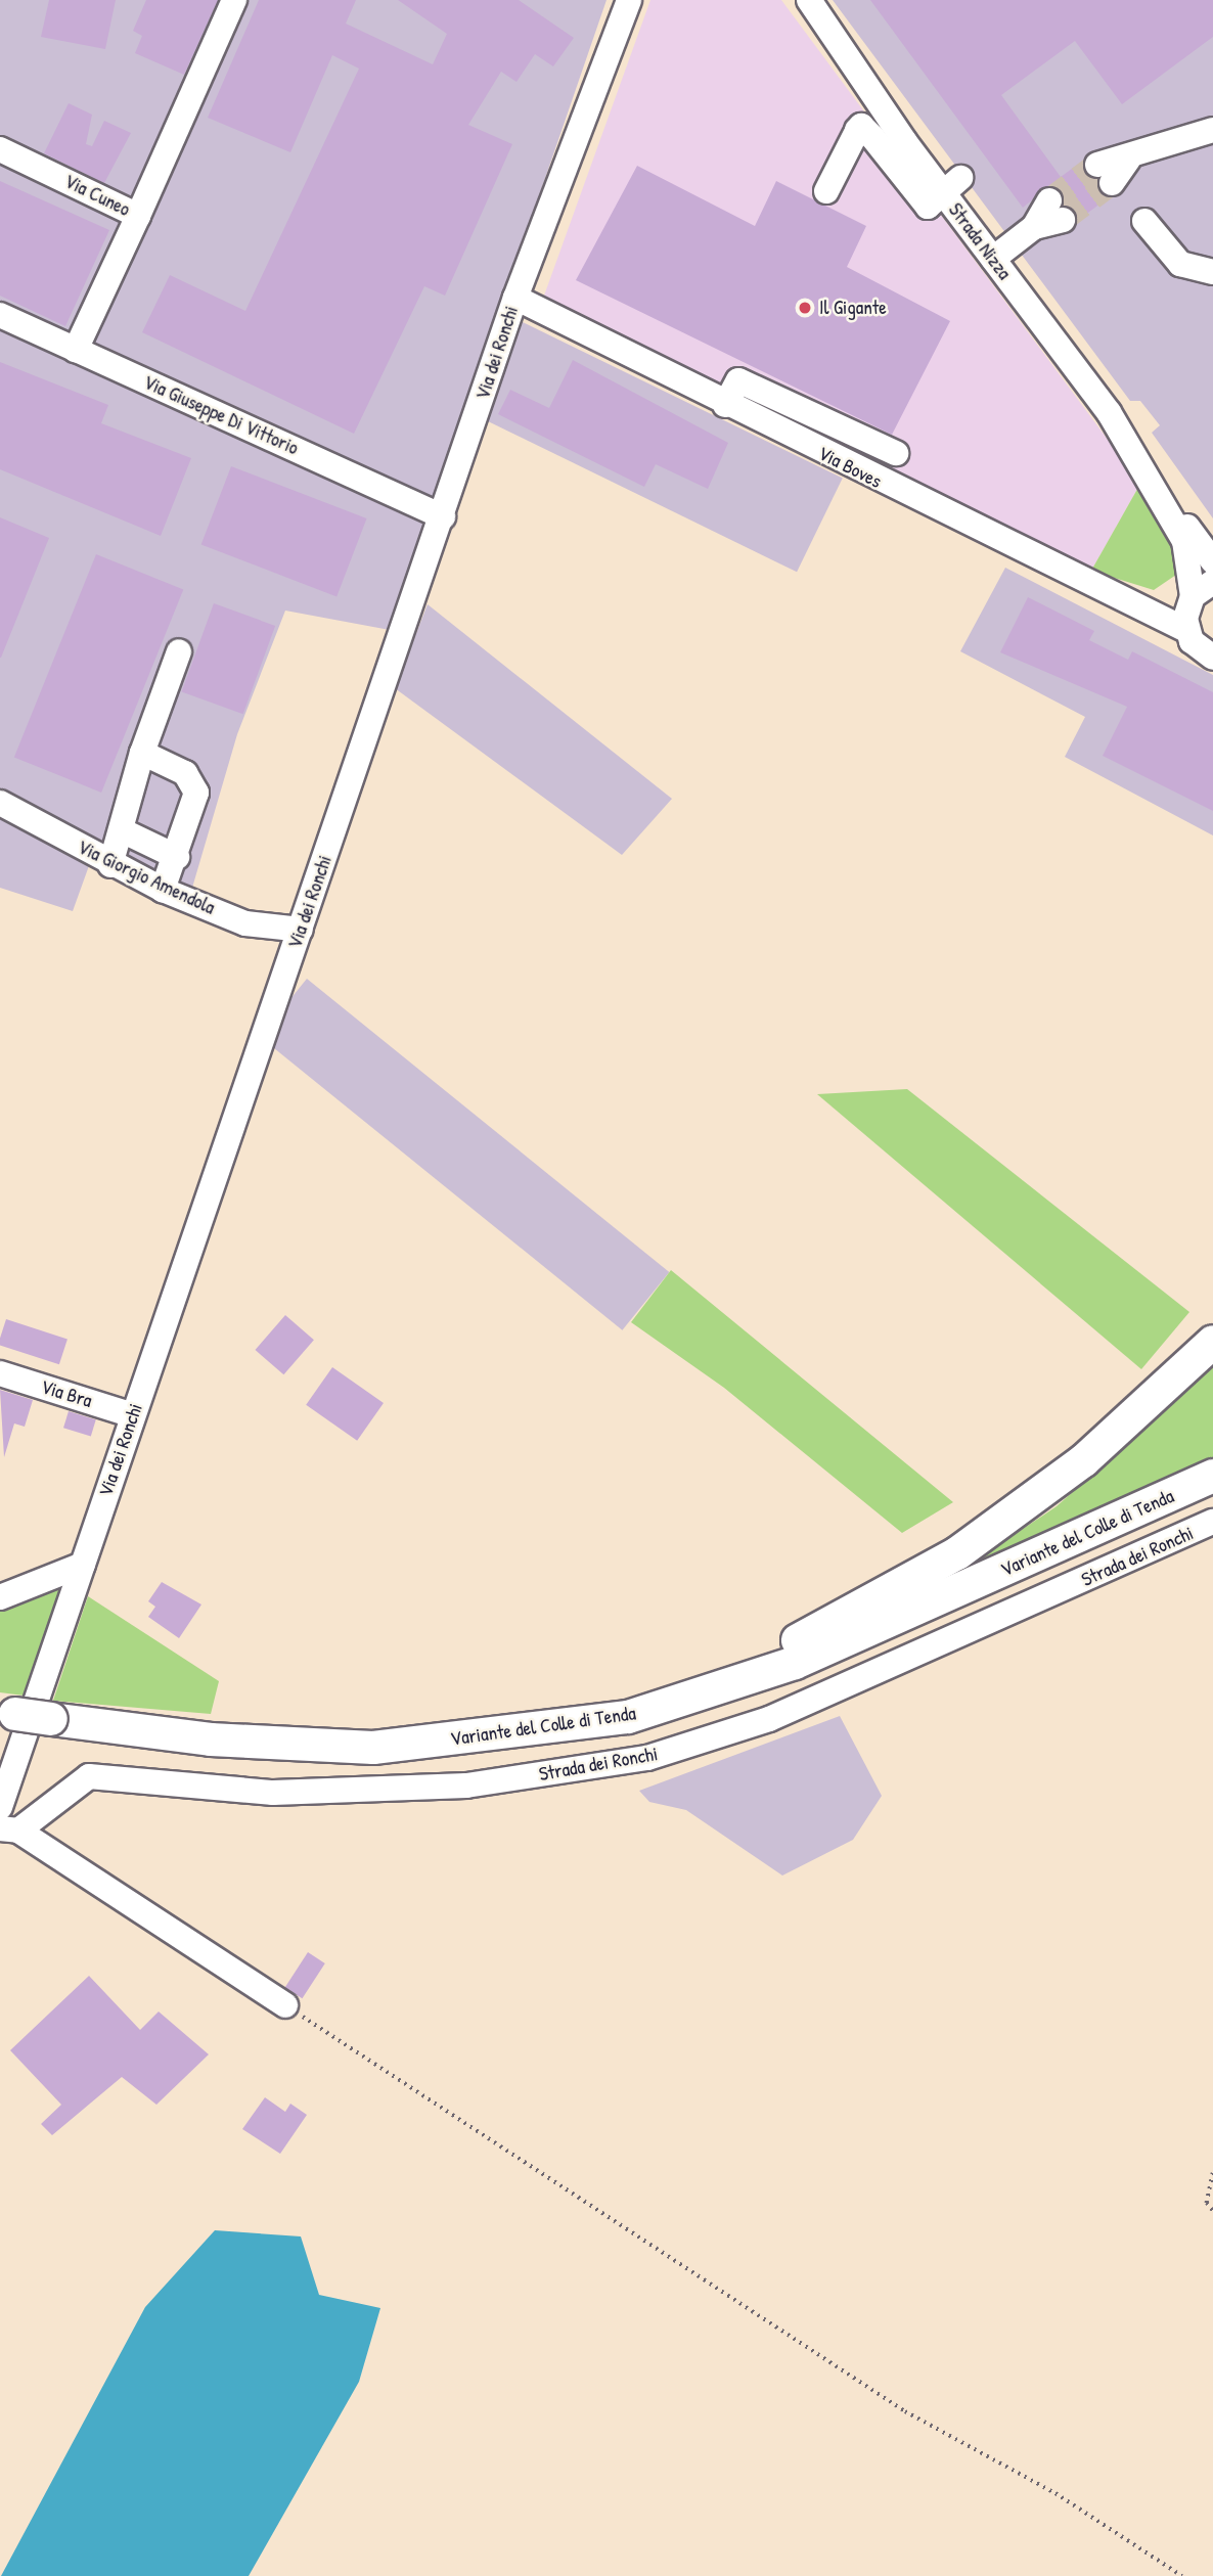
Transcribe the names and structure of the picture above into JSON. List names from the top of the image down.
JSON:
{
  "streets": {
    "main road": ["Variante del Colle di Tenda"],
    "street": [
      "Via Cuneo",
      "Strada Nizza",
      "Via dei Ronchi",
      "Via Giuseppe Di Vittorio",
      "Via Boves",
      "Via Giorgio Amendola",
      "Via Bra",
      "Strada dei Ronchi"
    ]
  },
  "crossings": [
    ["Via Cuneo", "Via Giuseppe Di Vittorio"],
    ["Strada Nizza", "Via Boves"],
    ["Via dei Ronchi", "Via Giuseppe Di Vittorio"],
    ["Via dei Ronchi", "Via Boves"],
    ["Via dei Ronchi", "Via Giorgio Amendola"],
    ["Via dei Ronchi", "Via Bra"]
  ],
  "places": ["Il Gigante"]
}
